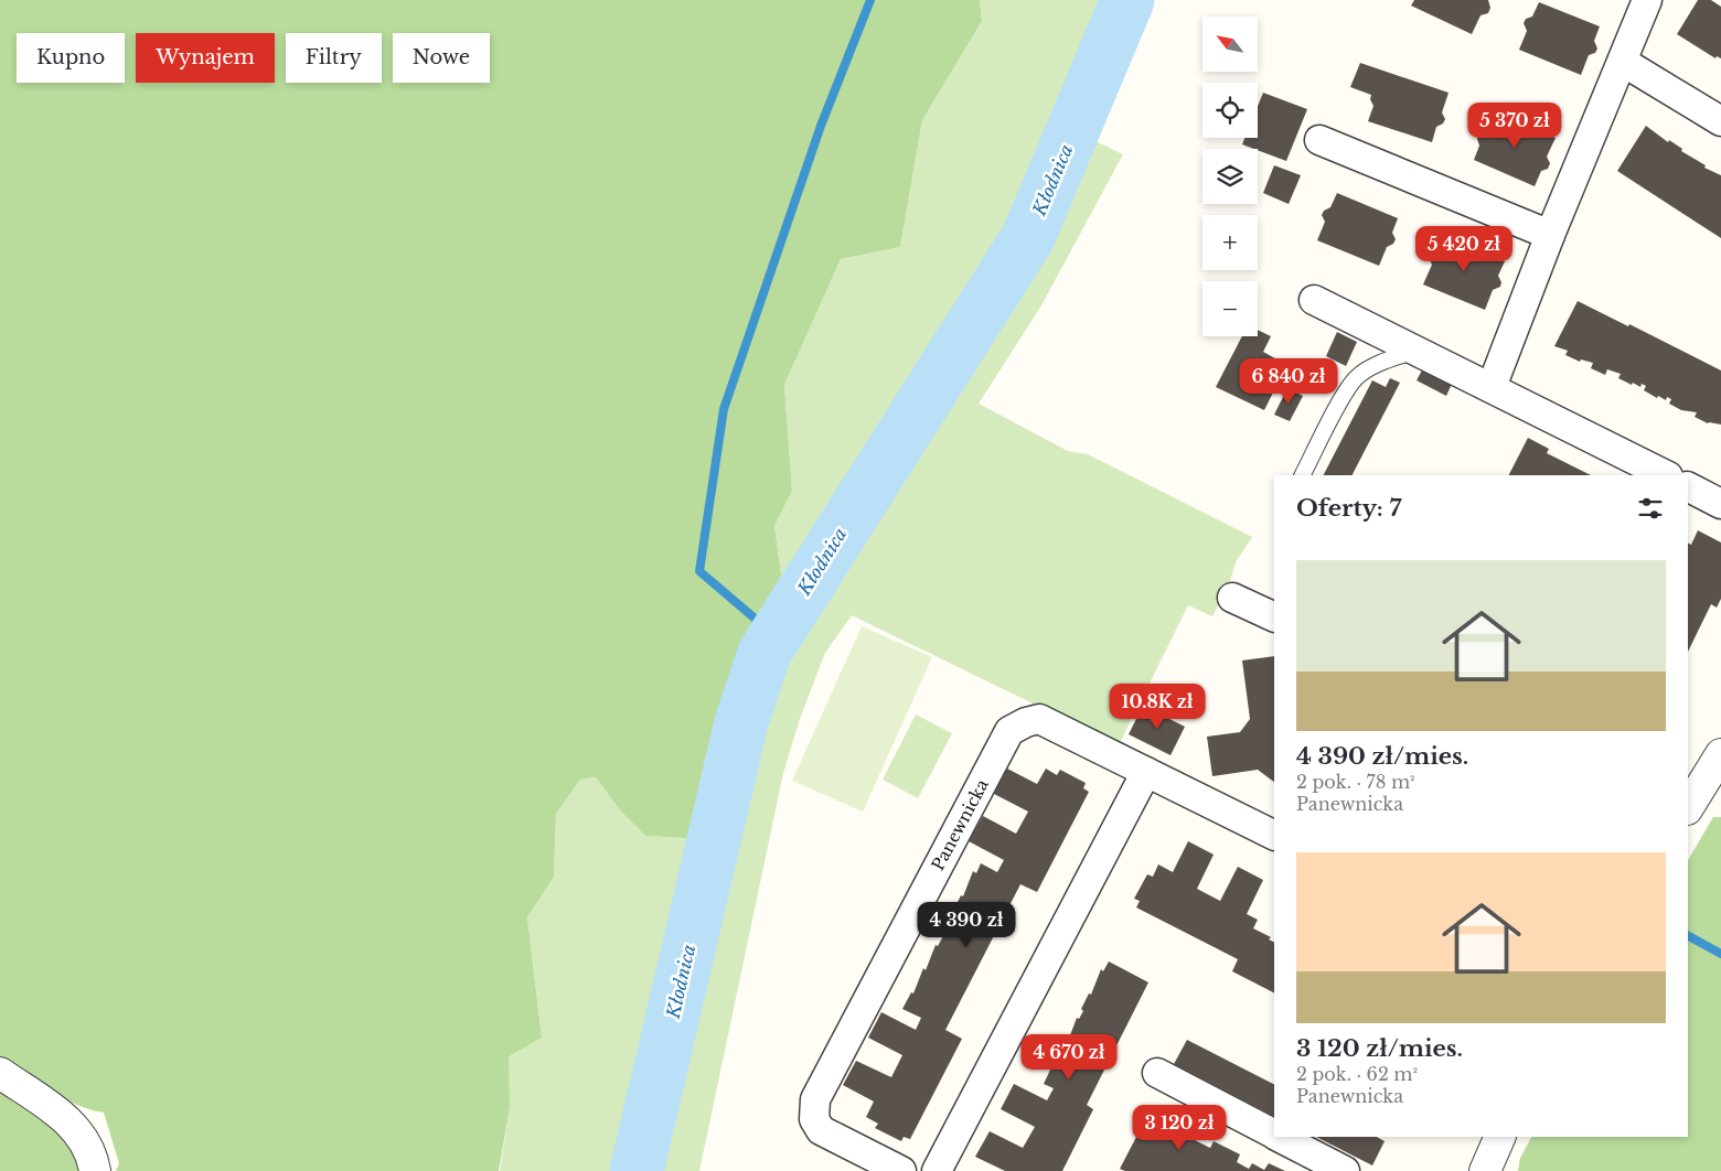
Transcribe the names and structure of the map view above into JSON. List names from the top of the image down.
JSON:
{
  "streets": {
    "street": ["Panewnicka"]
  },
  "water": ["Kłodnica"],
  "north": "top left",
  "page": {
    "map_buttons": ["+", "−"],
    "chip": [
      "Kupno",
      "Wynajem",
      "Filtry",
      "Nowe"
    ],
    "price": [
      "5 370 zł",
      "5 420 zł",
      "6 840 zł",
      "10.8K zł",
      "4 390 zł",
      "4 670 zł",
      "3 120 zł"
    ],
    "heading": "Oferty: 7",
    "list": [
      {
        "name": "4 390 zł/mies.",
        "note": "2 pok. · 78 m² · Panewnicka"
      },
      {
        "name": "3 120 zł/mies.",
        "note": "2 pok. · 62 m² · Panewnicka"
      }
    ]
  }
}
